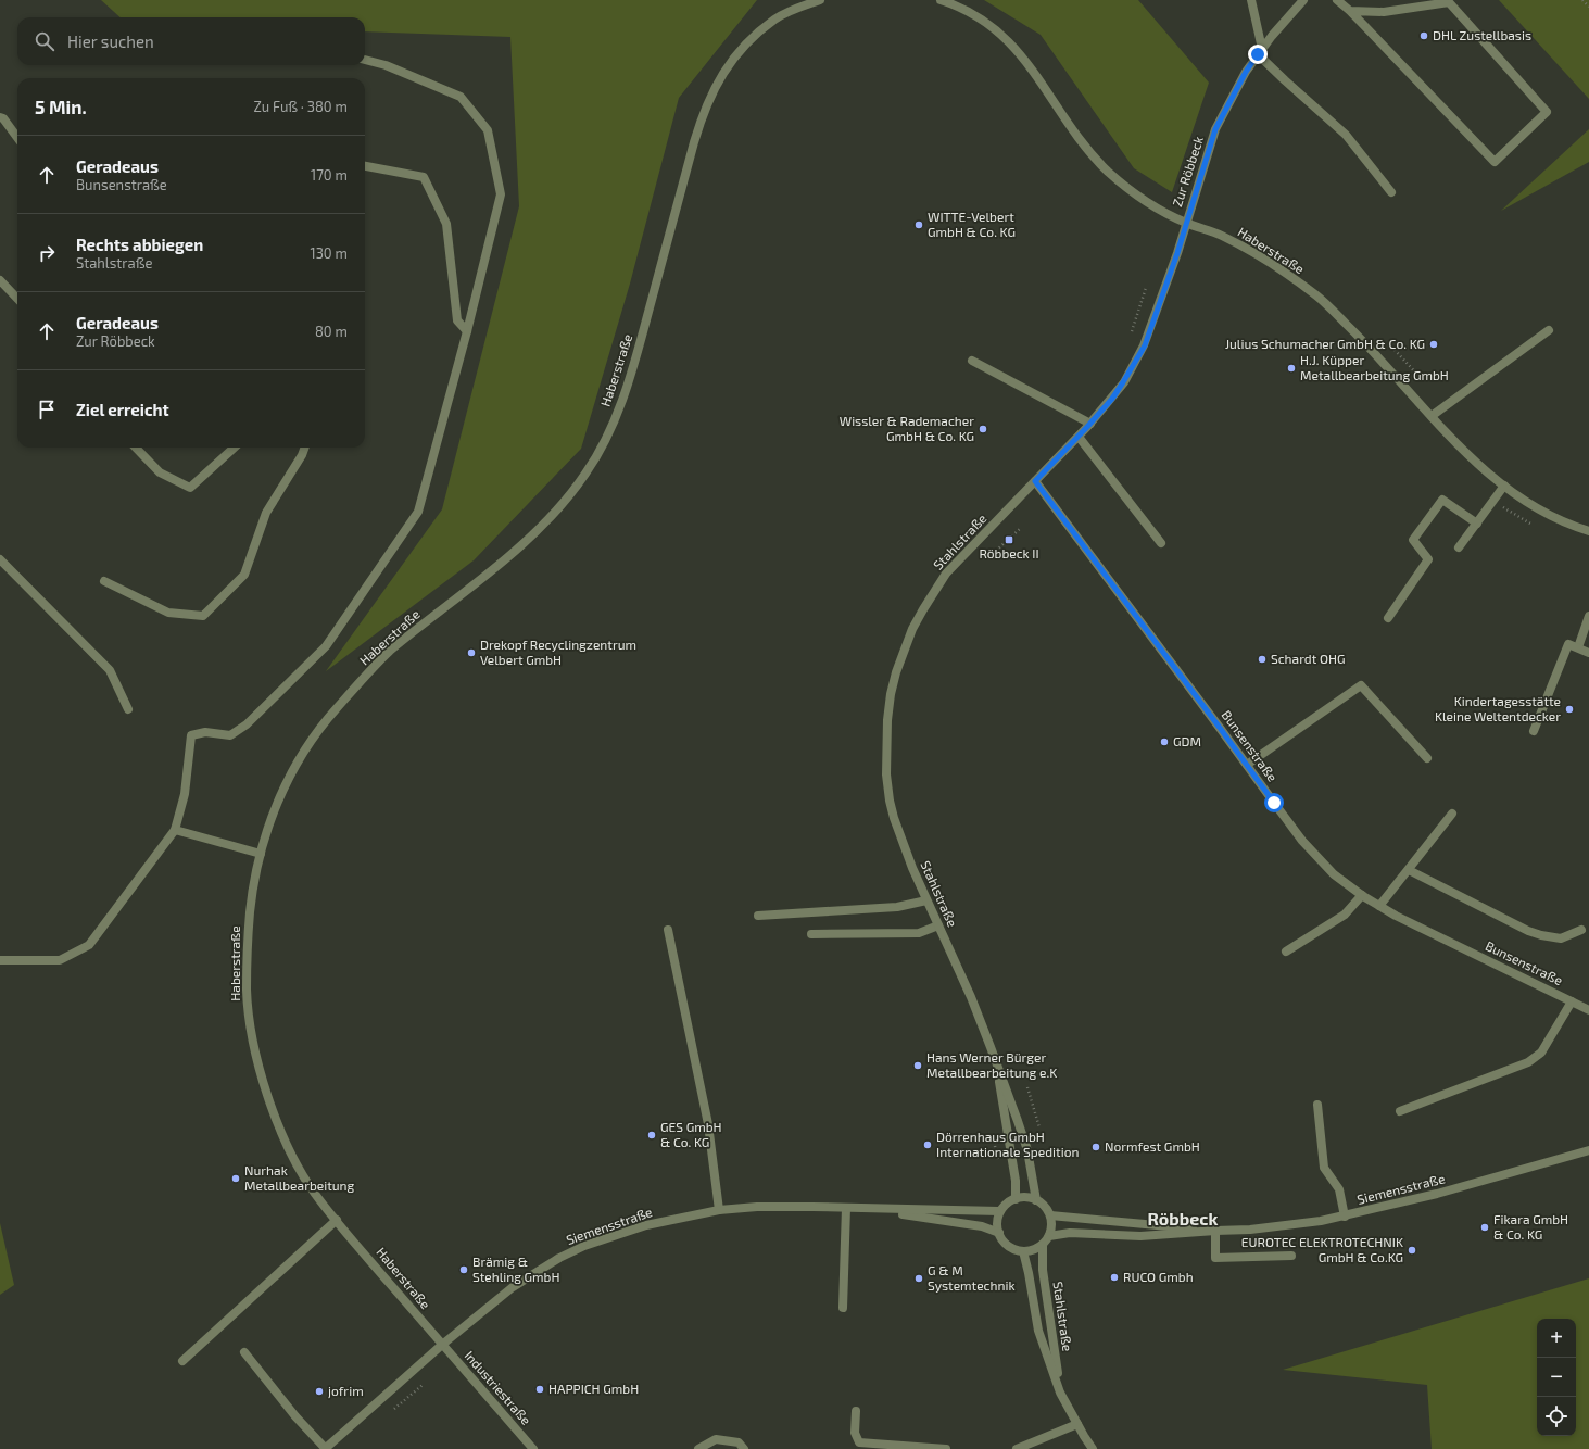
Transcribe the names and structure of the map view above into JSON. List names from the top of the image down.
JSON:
{
  "streets": {
    "street": [
      "Zur Röbbeck",
      "Haberstraße",
      "Stahlstraße",
      "Bunsenstraße",
      "Siemensstraße",
      "Industriestraße"
    ]
  },
  "crossings": [
    ["Zur Röbbeck", "Haberstraße"],
    ["Zur Röbbeck", "Stahlstraße"],
    ["Haberstraße", "Stahlstraße"],
    ["Haberstraße", "Siemensstraße"],
    ["Haberstraße", "Industriestraße"],
    ["Stahlstraße", "Bunsenstraße"],
    ["Stahlstraße", "Siemensstraße"],
    ["Siemensstraße", "Industriestraße"]
  ],
  "districts": ["Röbbeck"],
  "places": {
    "other": [
      "DHL Zustellbasis",
      "WITTE-Velbert GmbH & Co. KG",
      "Julius Schumacher GmbH & Co. KG",
      "H.J. Küpper Metallbearbeitung GmbH",
      "Wissler & Rademacher GmbH & Co. KG",
      "Drekopf Recyclingzentrum Velbert GmbH",
      "Schardt OHG",
      "Kindertagesstätte Kleine Weltentdecker",
      "GDM",
      "Hans Werner Bürger Metallbearbeitung e.K",
      "GES GmbH & Co. KG",
      "Dörrenhaus GmbH Internationale Spedition",
      "Normfest GmbH",
      "Nurhak Metallbearbeitung",
      "Fikara GmbH & Co. KG",
      "EUROTEC ELEKTROTECHNIK GmbH & Co.KG",
      "Brämig & Stehling GmbH",
      "RUCO Gmbh",
      "G & M Systemtechnik",
      "HAPPICH GmbH",
      "jofrim"
    ],
    "transit": ["Röbbeck II"]
  },
  "page": {
    "search": "Hier suchen",
    "heading": ["5 Min.", "Zu Fuß · 380 m"],
    "list": [
      ["Geradeaus", "Bunsenstraße", "170 m"],
      ["Rechts abbiegen", "Stahlstraße", "130 m"],
      ["Geradeaus", "Zur Röbbeck", "80 m"],
      "Ziel erreicht"
    ],
    "map_buttons": ["+", "−"]
  }
}
